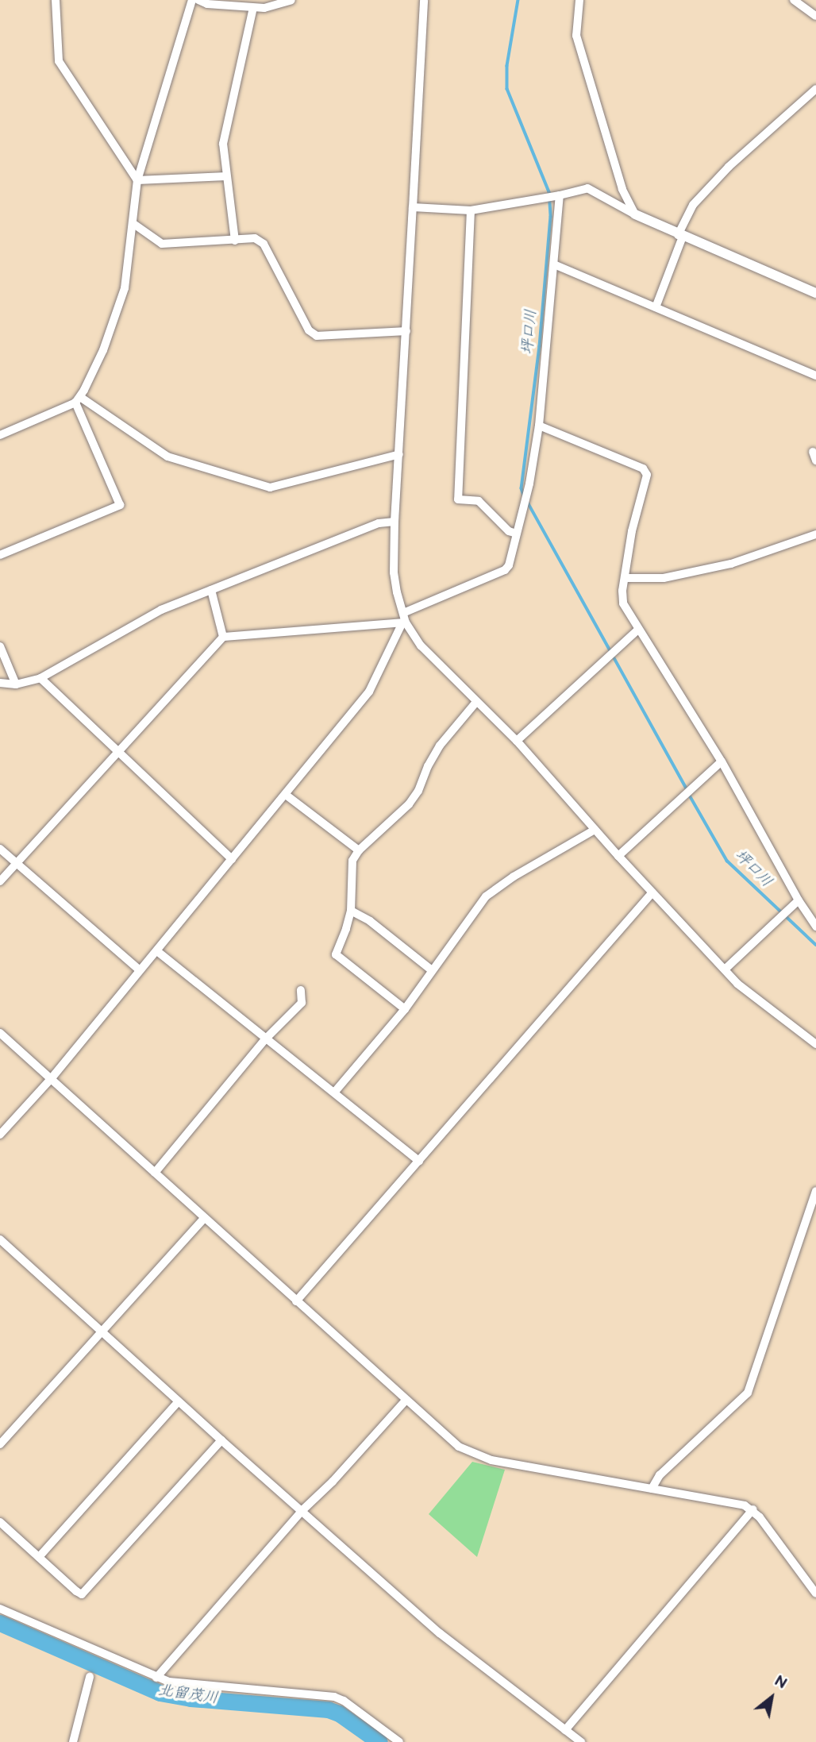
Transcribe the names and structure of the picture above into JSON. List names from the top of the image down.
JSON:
{
  "water": ["坪口川", "北留茂川"],
  "north": "top right"
}
